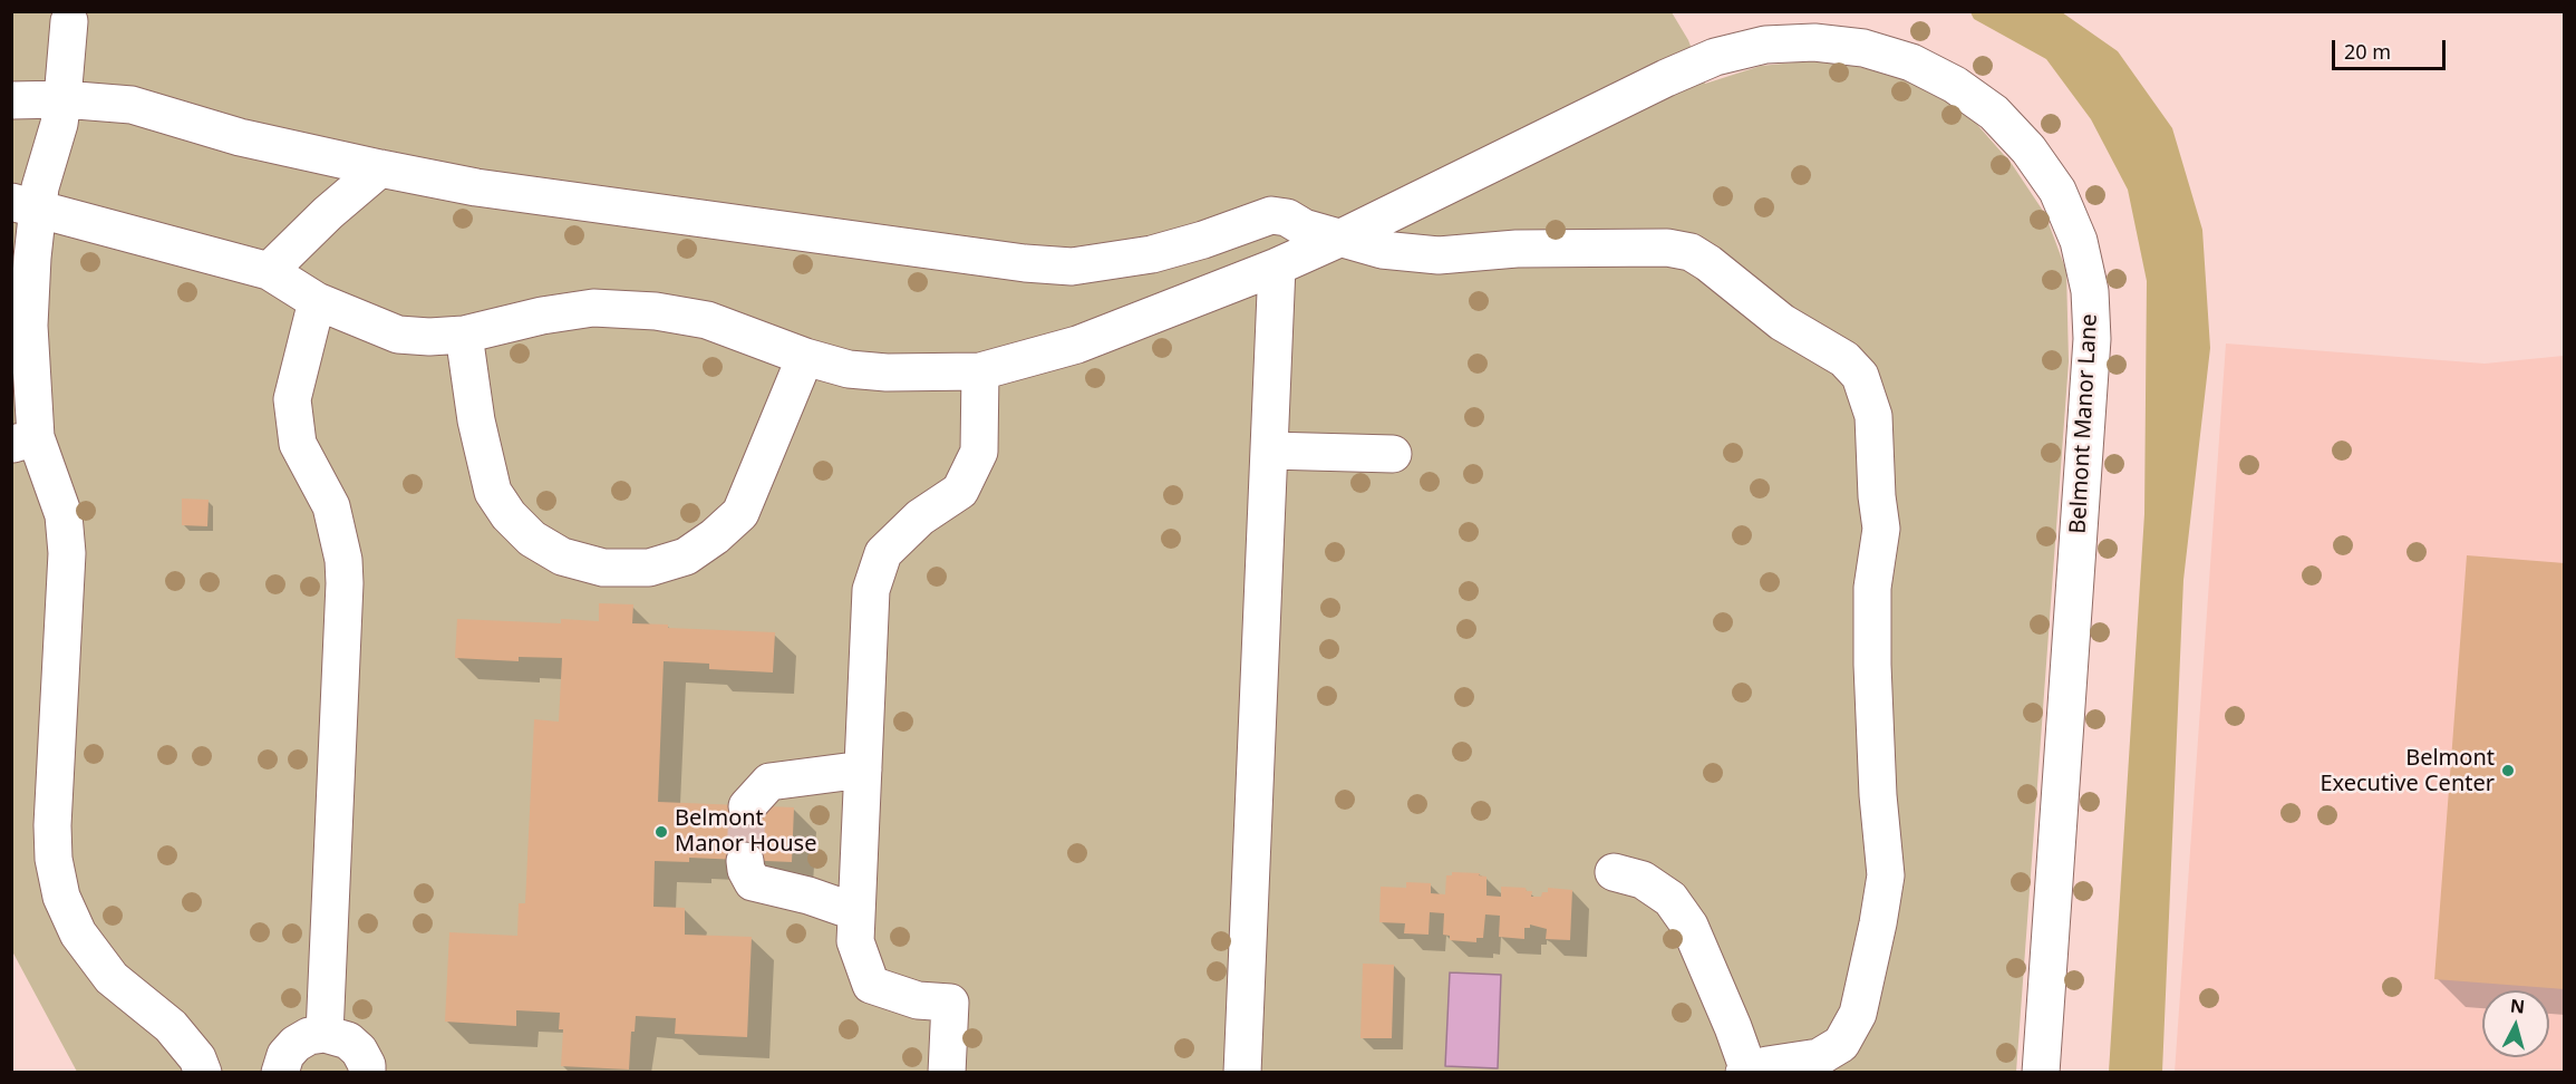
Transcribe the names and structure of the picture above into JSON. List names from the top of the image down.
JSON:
{
  "streets": {
    "street": ["Belmont Manor Lane"]
  },
  "places": ["Belmont Executive Center", "Belmont Manor House"],
  "scale_bar": "20 m",
  "north": "top"
}
